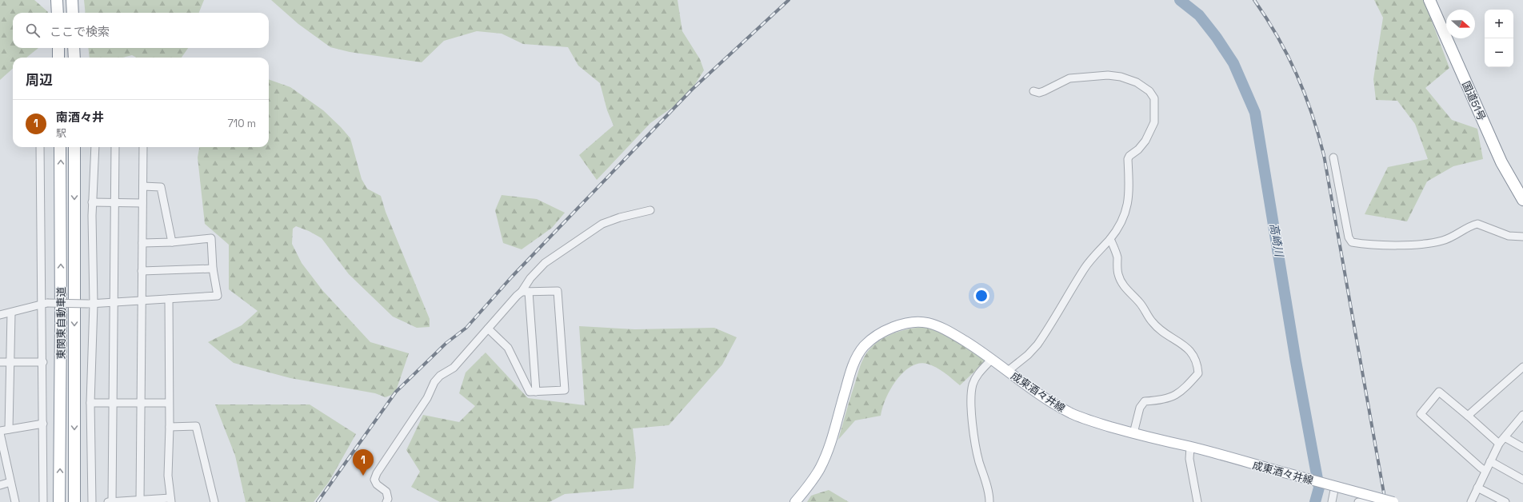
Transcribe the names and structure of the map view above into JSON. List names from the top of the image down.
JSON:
{
  "streets": {
    "highway": ["国道51号", "東関東自動車道"],
    "main road": ["成東酒々井線"]
  },
  "water": ["高崎川"],
  "north": "right",
  "page": {
    "map_buttons": ["+", "−"],
    "search": "ここで検索",
    "heading": "周辺",
    "list": [
      {
        "mark": "1",
        "name": "南酒々井",
        "note": "駅",
        "value": "710 m"
      }
    ],
    "pins": "1"
  }
}
